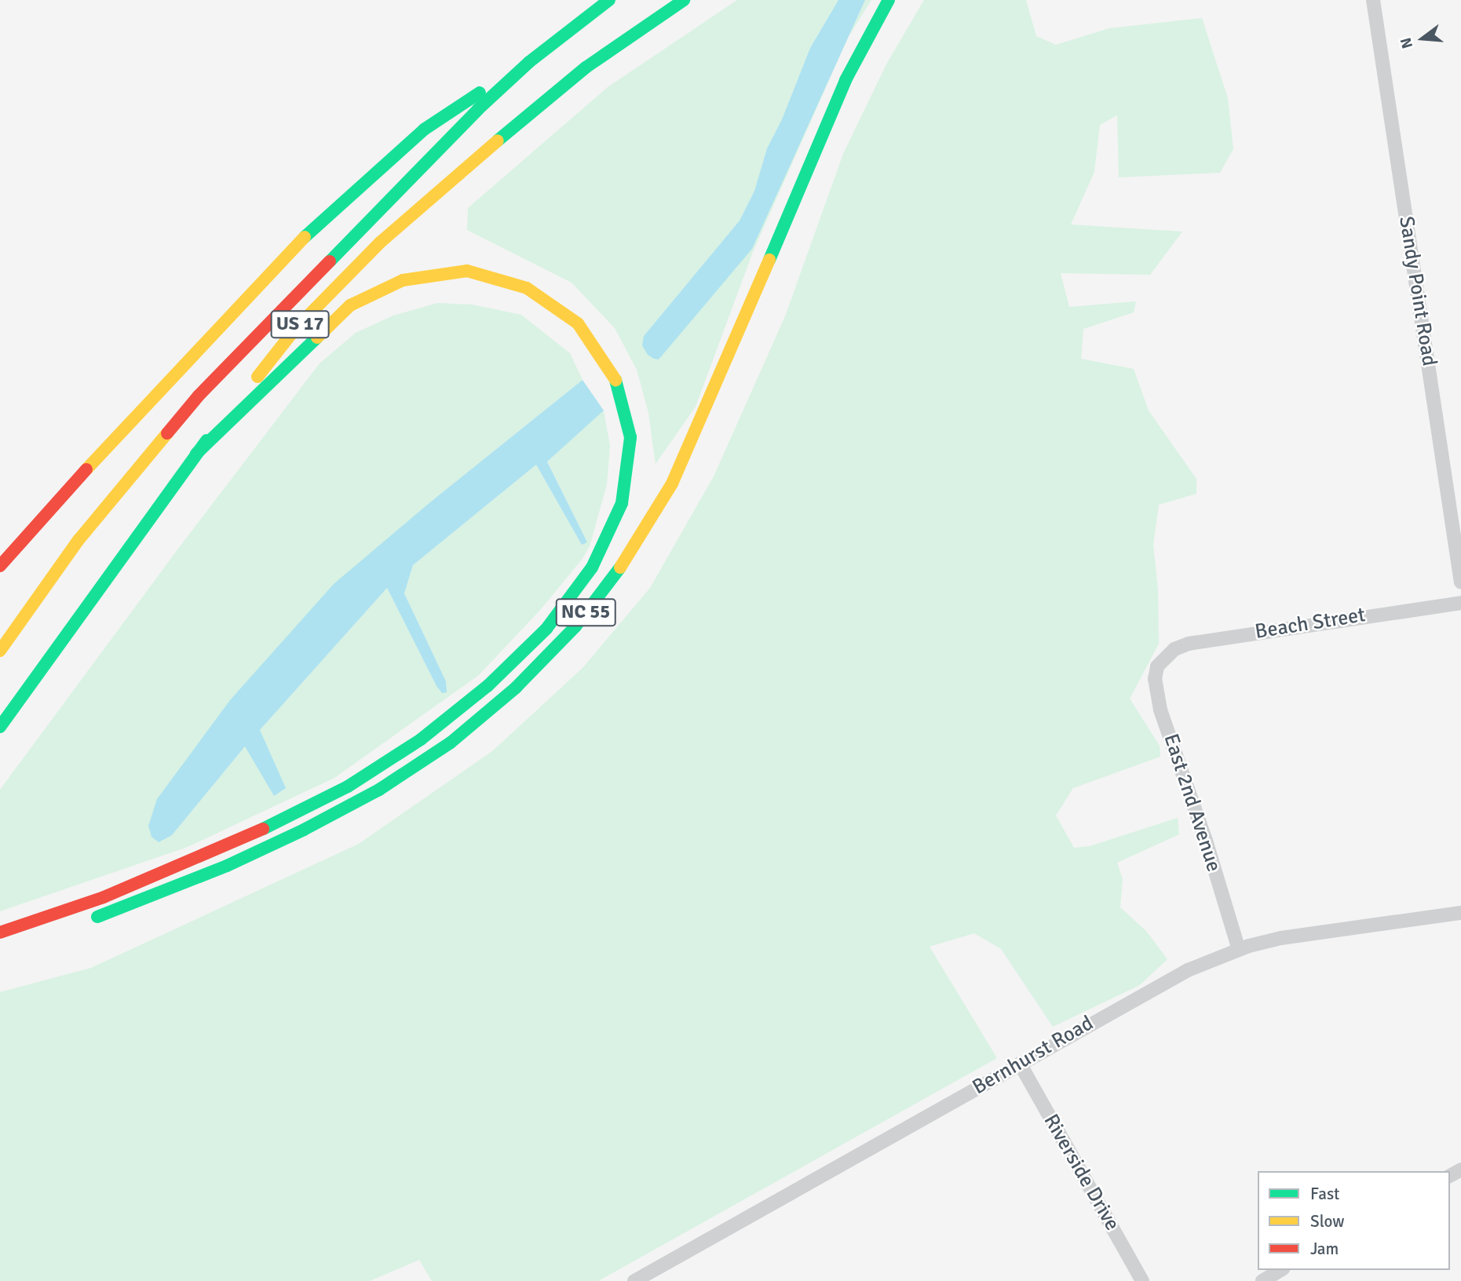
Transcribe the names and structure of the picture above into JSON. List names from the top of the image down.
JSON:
{
  "streets": {
    "highway": ["US 17", "NC 55"],
    "street": [
      "Sandy Point Road",
      "Beach Street",
      "East 2nd Avenue",
      "Bernhurst Road",
      "Riverside Drive"
    ]
  },
  "crossings": [
    ["Beach Street", "East 2nd Avenue"],
    ["East 2nd Avenue", "Bernhurst Road"],
    ["Bernhurst Road", "Riverside Drive"]
  ],
  "legend": ["Fast", "Slow", "Jam"],
  "north": "left"
}
